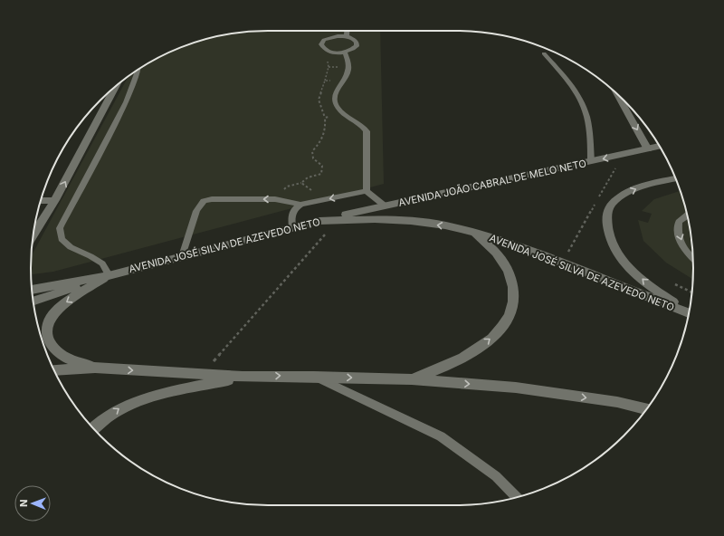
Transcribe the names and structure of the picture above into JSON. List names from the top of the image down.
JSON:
{
  "streets": {
    "street": ["AVENIDA JOÃO CABRAL DE MELO NETO", "AVENIDA JOSÉ SILVA DE AZEVEDO NETO"]
  },
  "crossings": [
    ["AVENIDA JOÃO CABRAL DE MELO NETO", "AVENIDA JOSÉ SILVA DE AZEVEDO NETO"]
  ],
  "north": "left"
}
